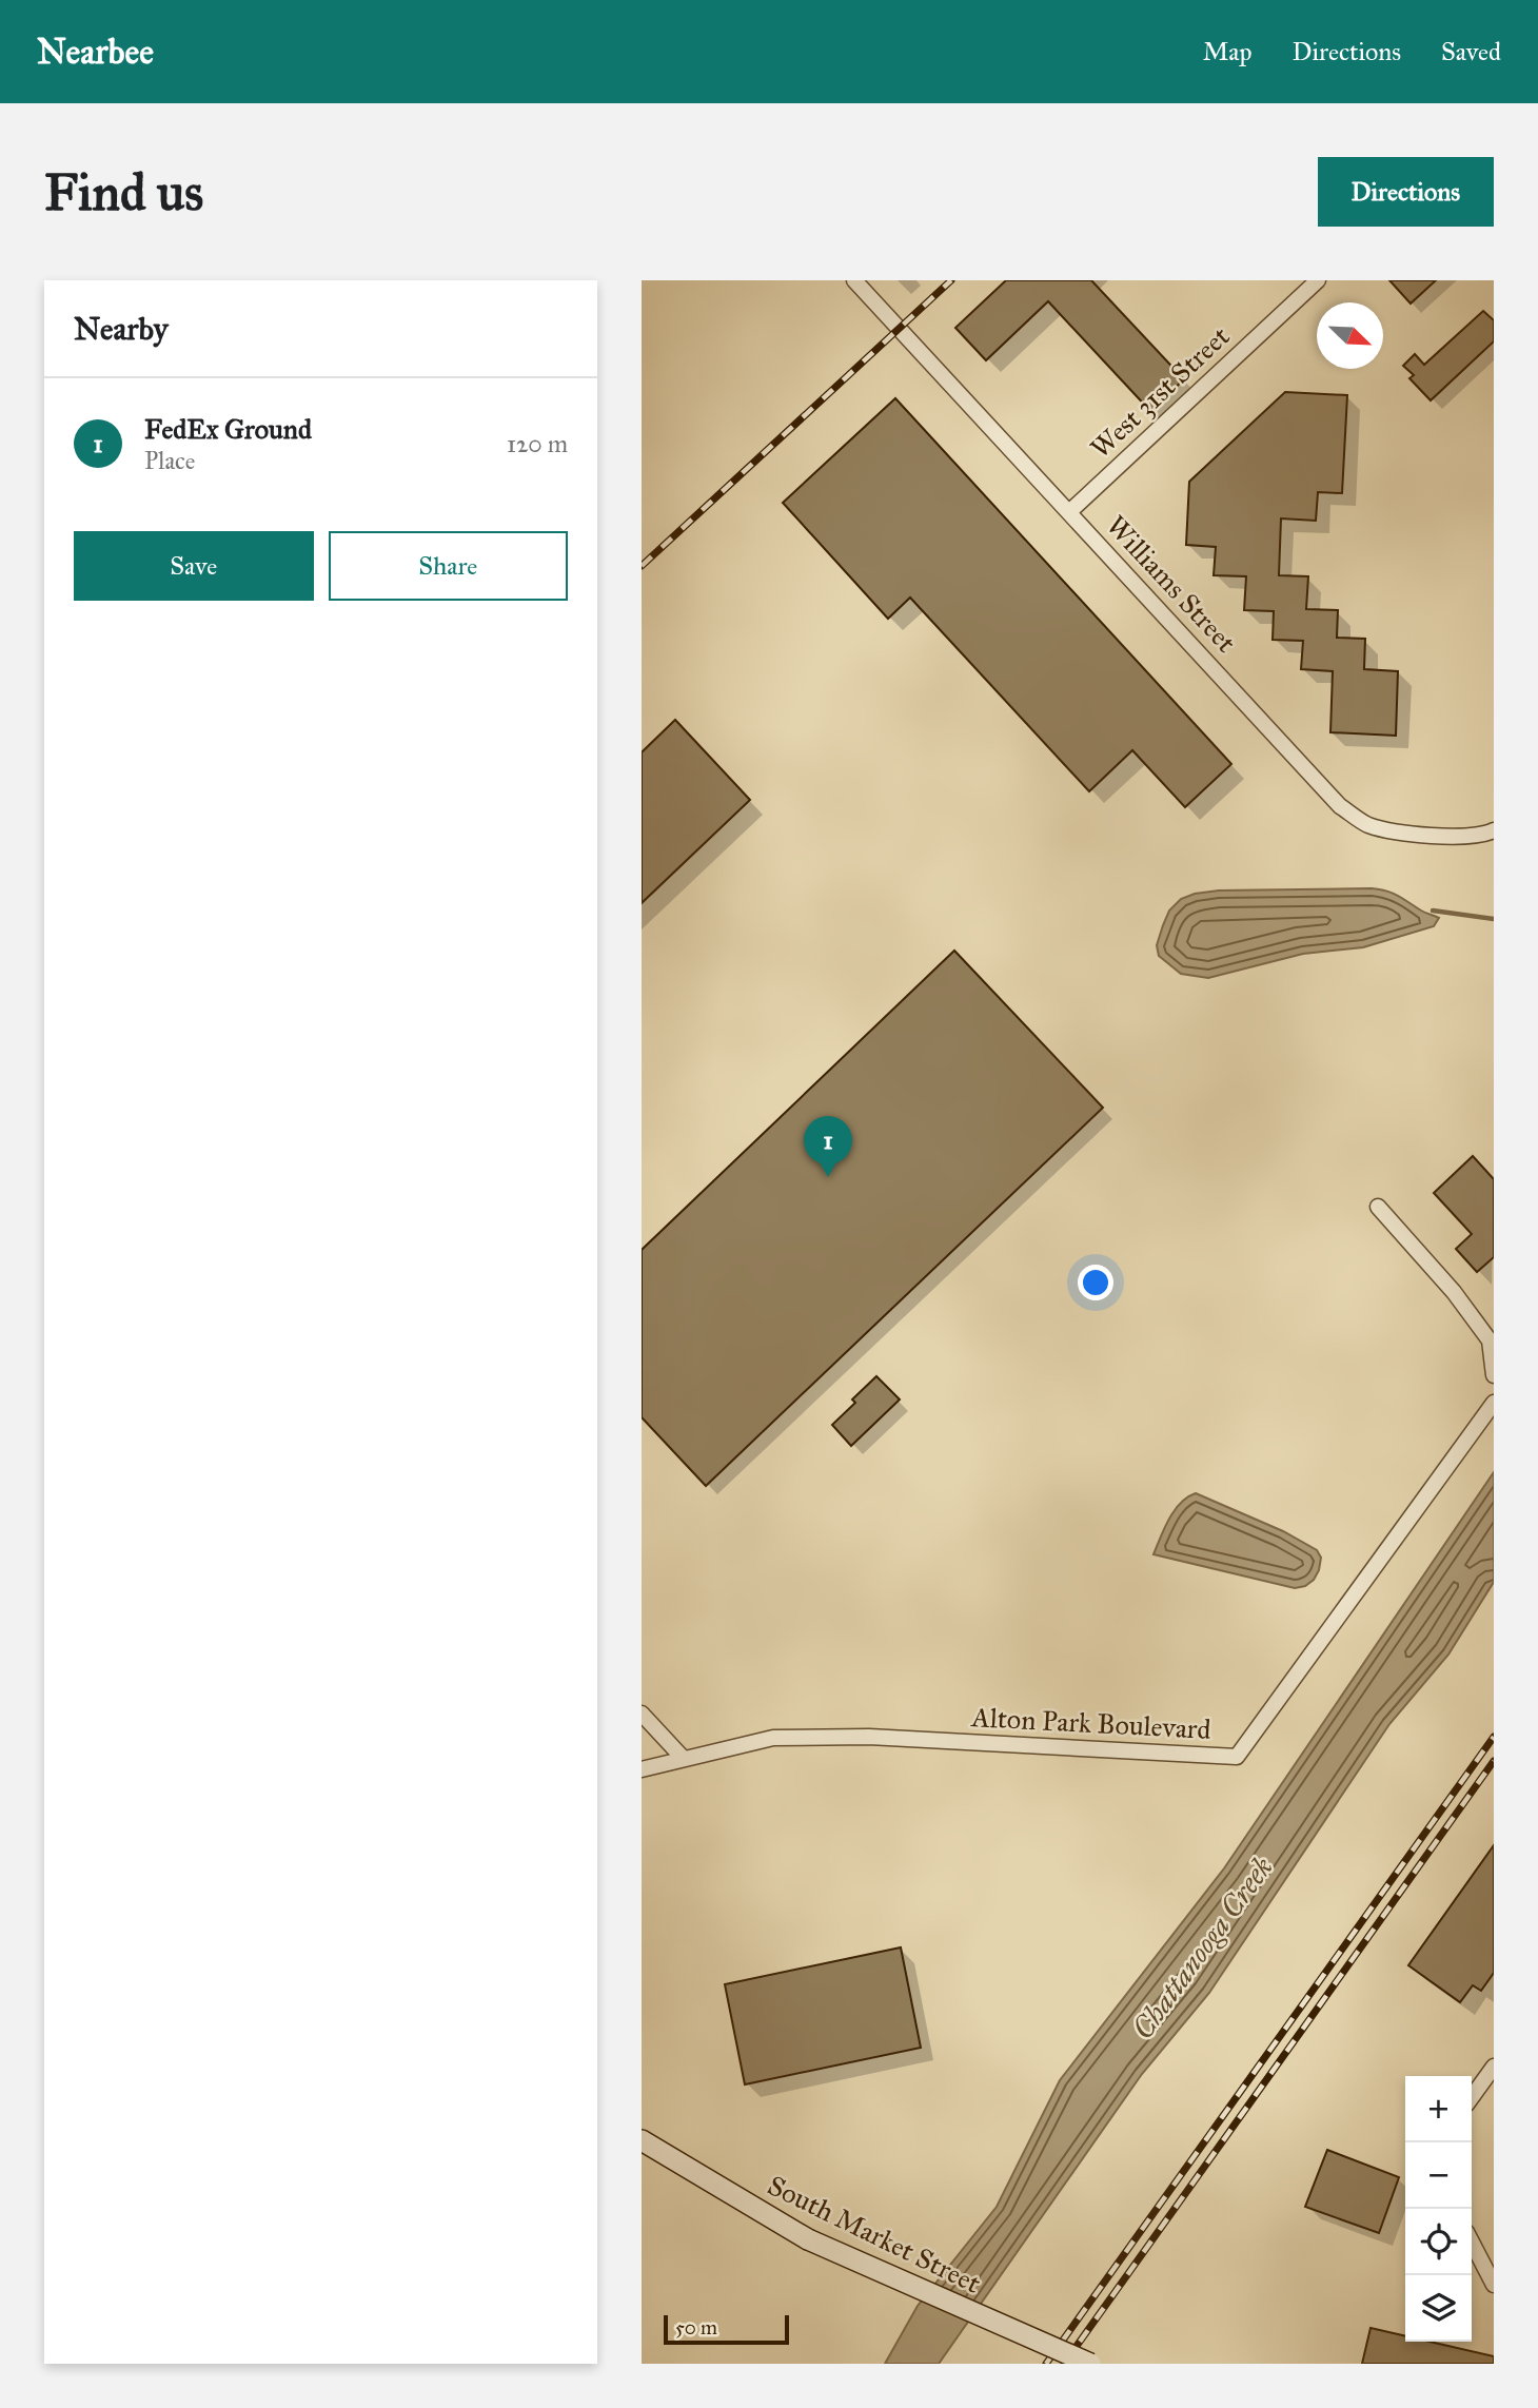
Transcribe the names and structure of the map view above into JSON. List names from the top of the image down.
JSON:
{
  "streets": {
    "main road": ["South Market Street"],
    "street": ["West 31st Street", "Williams Street", "Alton Park Boulevard"]
  },
  "crossings": [
    ["West 31st Street", "Williams Street"]
  ],
  "water": ["Chattanooga Creek"],
  "scale_bar": "50 m",
  "north": "bottom right",
  "page": {
    "header": "Nearbee",
    "nav": ["Map", "Directions", "Saved"],
    "buttons": [
      "Directions",
      ["Save", "Share"]
    ],
    "title": "Find us",
    "heading": "Nearby",
    "list": [
      {
        "mark": "1",
        "name": "FedEx Ground",
        "note": "Place",
        "value": "120 m"
      }
    ],
    "pins": "1",
    "map_buttons": ["+", "−"],
    "scale": "50 m"
  }
}
